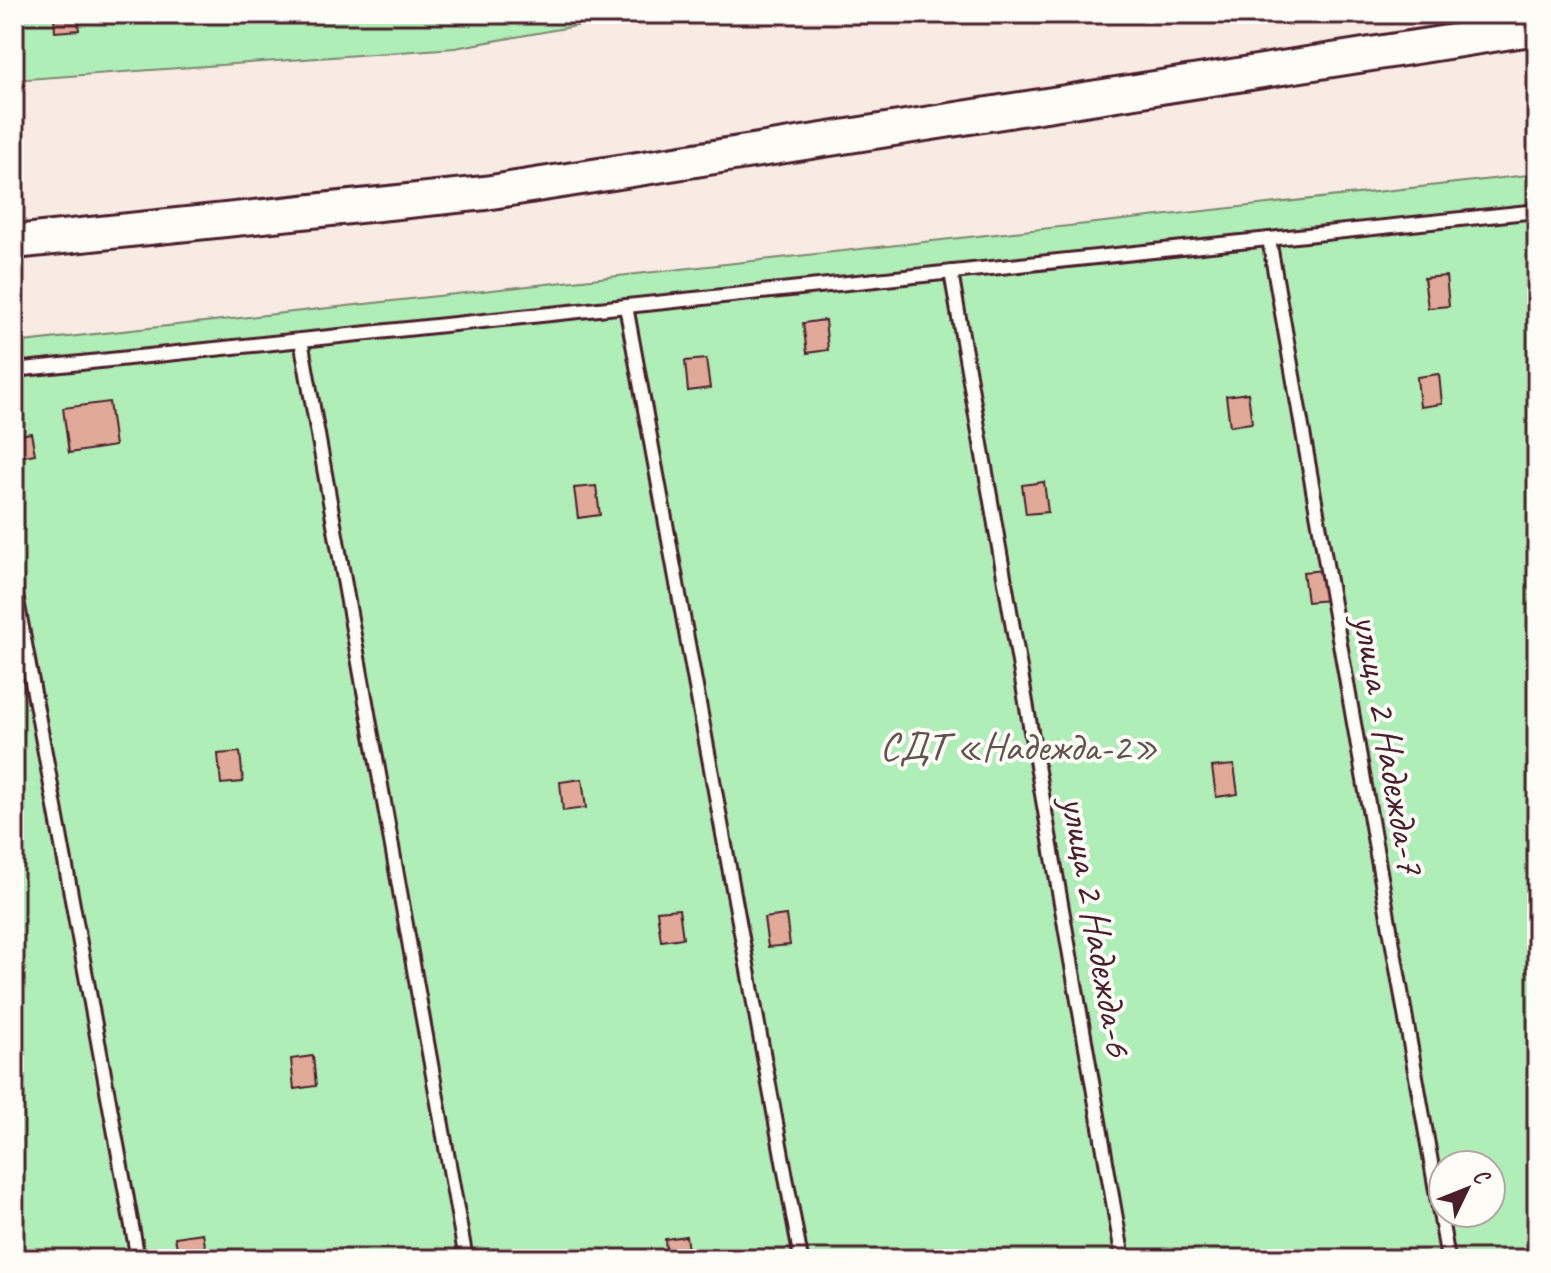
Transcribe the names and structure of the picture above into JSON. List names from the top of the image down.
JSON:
{
  "streets": {
    "lane": ["улица 2 Надежда-7", "улица 2 Надежда-6"]
  },
  "parks": ["СДТ «Надежда-2»"],
  "north": "top right"
}
